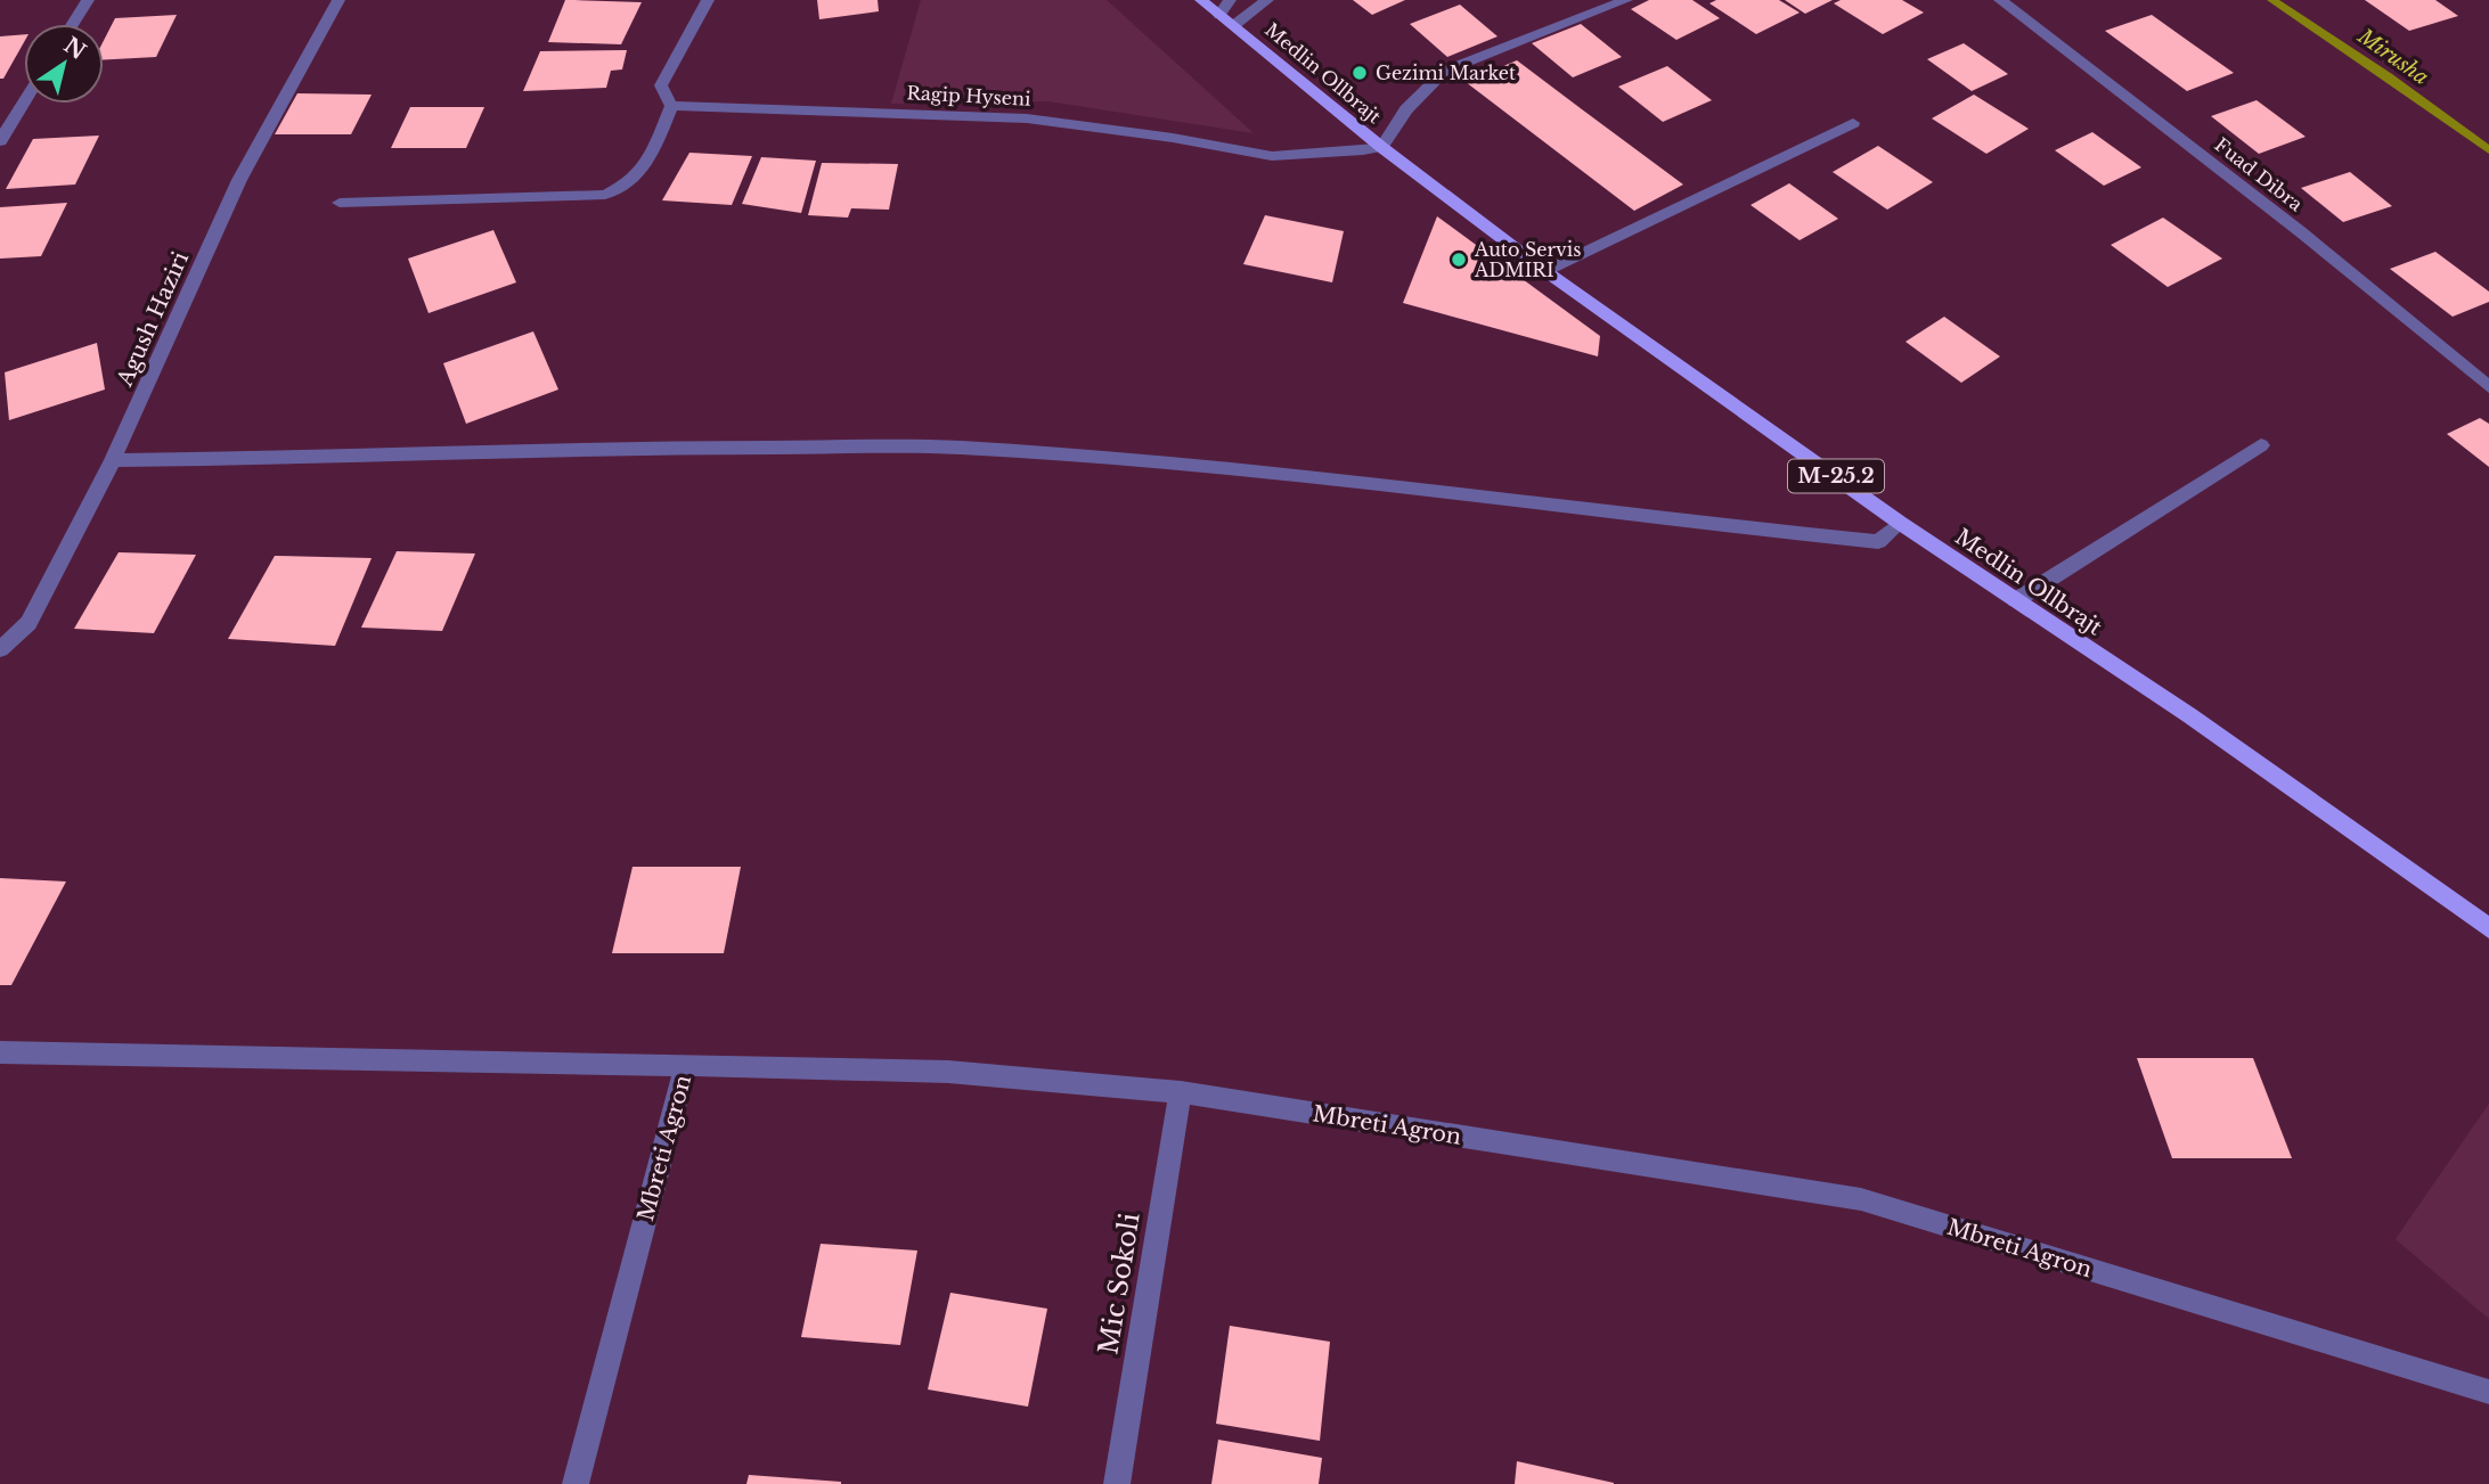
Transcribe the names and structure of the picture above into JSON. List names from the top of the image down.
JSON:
{
  "streets": {
    "main road": ["Medlin Ollbrajt", "M-25.2"],
    "street": [
      "Ragip Hyseni",
      "Fuad Dibra",
      "Agush Haziri",
      "Mbreti Agron",
      "Mic Sokoli"
    ]
  },
  "crossings": [
    ["Medlin Ollbrajt", "Ragip Hyseni"],
    ["Mbreti Agron", "Mic Sokoli"]
  ],
  "water": ["Mirusha"],
  "places": ["Gezimi Market", "Auto Servis ADMIRI"],
  "north": "top right"
}
